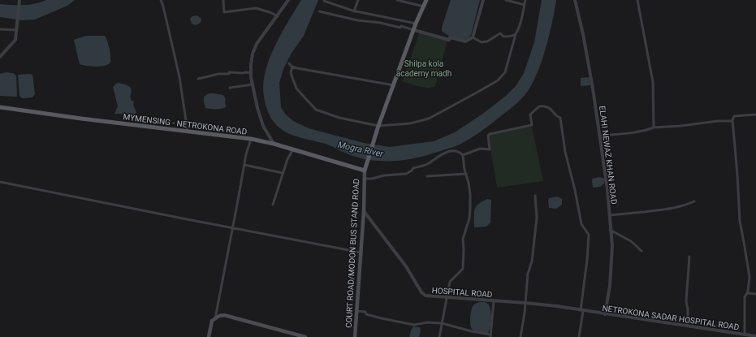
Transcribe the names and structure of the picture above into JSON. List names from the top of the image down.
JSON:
{
  "streets": {
    "main road": ["MYMENSING - NETROKONA ROAD", "COURT ROAD/MODON BUS STAND ROAD"],
    "street": ["ELAHI NEWAZ KHAN ROAD", "HOSPITAL ROAD", "NETROKONA SADAR HOSPITAL ROAD"]
  },
  "crossings": [
    ["MYMENSING - NETROKONA ROAD", "COURT ROAD/MODON BUS STAND ROAD"],
    ["ELAHI NEWAZ KHAN ROAD", "NETROKONA SADAR HOSPITAL ROAD"],
    ["COURT ROAD/MODON BUS STAND ROAD", "HOSPITAL ROAD"],
    ["HOSPITAL ROAD", "NETROKONA SADAR HOSPITAL ROAD"]
  ],
  "water": ["Mogra River"],
  "parks": ["Shilpa kola academy madh"]
}
